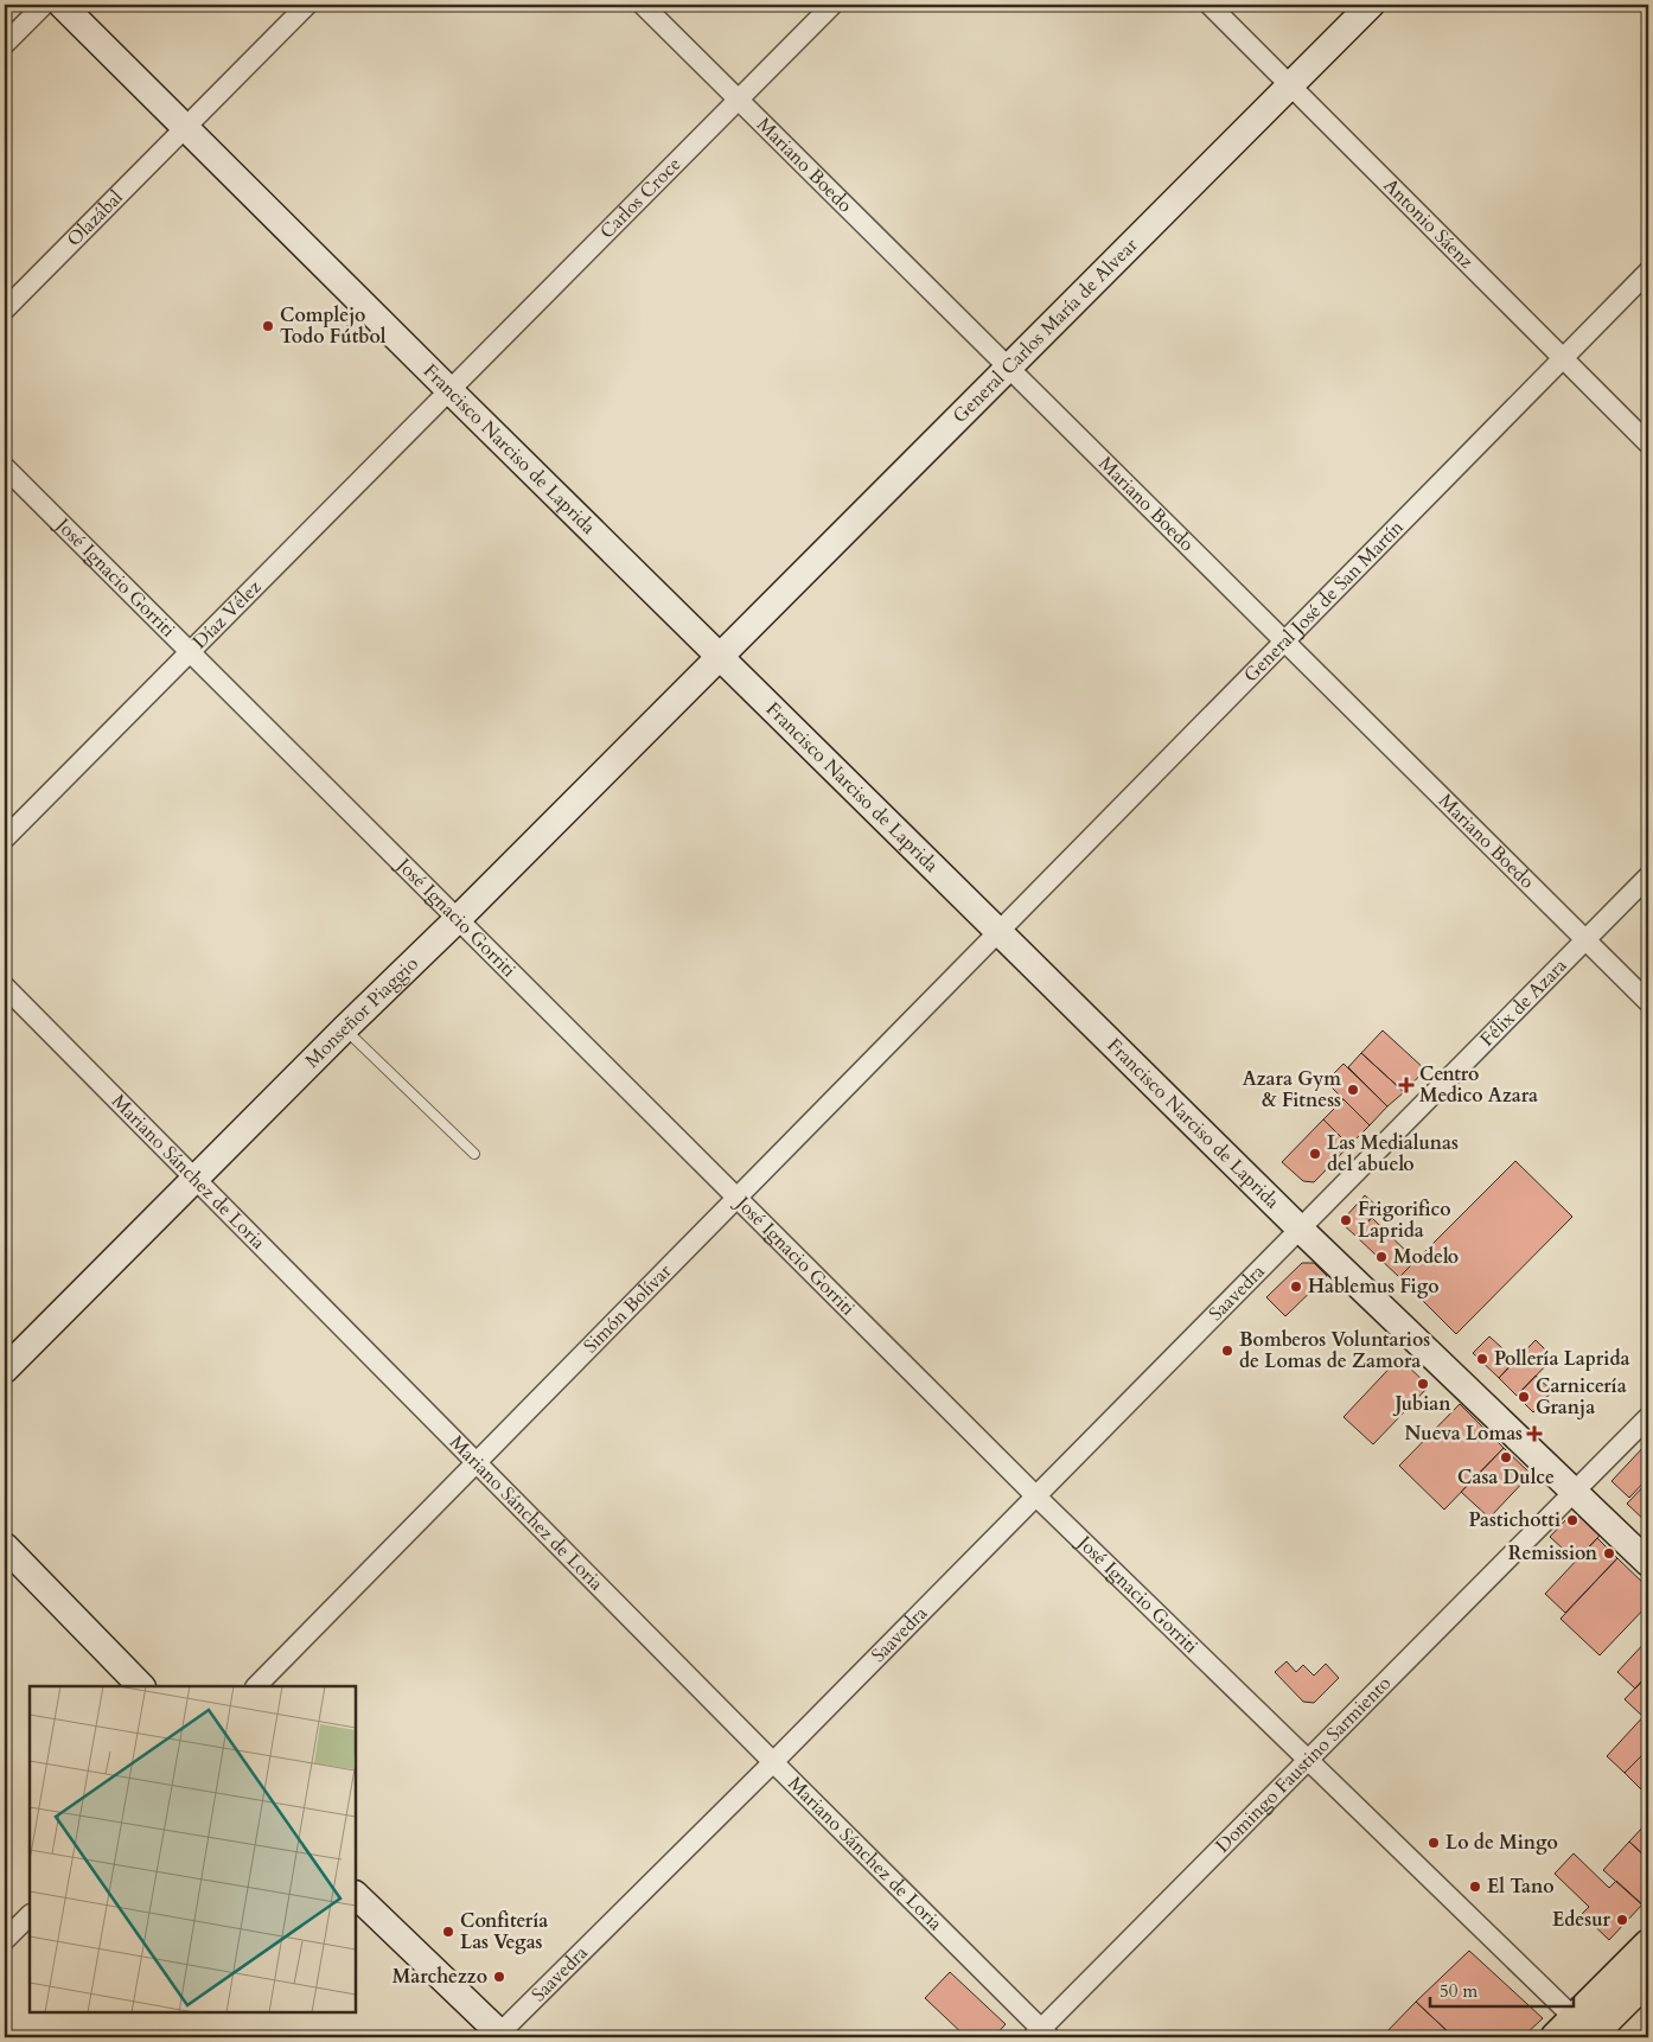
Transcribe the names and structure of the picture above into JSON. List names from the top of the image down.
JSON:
{
  "streets": {
    "street": [
      "Mariano Boedo",
      "Carlos Croce",
      "Olazábal",
      "Antonio Sáenz",
      "General Carlos María de Alvear",
      "Francisco Narciso de Laprida",
      "José Ignacio Gorriti",
      "General José de San Martín",
      "Díaz Vélez",
      "Félix de Azara",
      "Monseñor Piaggio",
      "Mariano Sánchez de Loria",
      "Saavedra",
      "Simón Bolívar",
      "Domingo Faustino Sarmiento"
    ]
  },
  "crossings": [
    ["Mariano Boedo", "Carlos Croce"],
    ["Mariano Boedo", "General Carlos María de Alvear"],
    ["Mariano Boedo", "General José de San Martín"],
    ["Mariano Boedo", "Félix de Azara"],
    ["Carlos Croce", "Francisco Narciso de Laprida"],
    ["Carlos Croce", "Díaz Vélez"],
    ["Olazábal", "Francisco Narciso de Laprida"],
    ["Antonio Sáenz", "General Carlos María de Alvear"],
    ["Antonio Sáenz", "General José de San Martín"],
    ["General Carlos María de Alvear", "Francisco Narciso de Laprida"],
    ["General Carlos María de Alvear", "Monseñor Piaggio"],
    ["Francisco Narciso de Laprida", "General José de San Martín"],
    ["Francisco Narciso de Laprida", "Díaz Vélez"],
    ["Francisco Narciso de Laprida", "Félix de Azara"],
    ["Francisco Narciso de Laprida", "Monseñor Piaggio"],
    ["Francisco Narciso de Laprida", "Saavedra"],
    ["Francisco Narciso de Laprida", "Simón Bolívar"],
    ["Francisco Narciso de Laprida", "Domingo Faustino Sarmiento"],
    ["José Ignacio Gorriti", "Díaz Vélez"],
    ["José Ignacio Gorriti", "Monseñor Piaggio"],
    ["José Ignacio Gorriti", "Saavedra"],
    ["José Ignacio Gorriti", "Simón Bolívar"],
    ["José Ignacio Gorriti", "Domingo Faustino Sarmiento"],
    ["General José de San Martín", "Simón Bolívar"],
    ["Félix de Azara", "Saavedra"],
    ["Monseñor Piaggio", "Mariano Sánchez de Loria"],
    ["Mariano Sánchez de Loria", "Saavedra"],
    ["Mariano Sánchez de Loria", "Simón Bolívar"],
    ["Mariano Sánchez de Loria", "Domingo Faustino Sarmiento"]
  ],
  "places": {
    "other": [
      "Complejo Todo Fútbol",
      "Azara Gym & Fitness",
      "Las Medialunas del abuelo",
      "Frigorifico Laprida",
      "Modelo",
      "Hablemus Figo",
      "Bomberos Voluntarios de Lomas de Zamora",
      "Pollería Laprida",
      "Jubian",
      "Carnicería Granja",
      "Casa Dulce",
      "Pastichotti",
      "Remission",
      "Lo de Mingo",
      "El Tano",
      "Edesur",
      "Confitería Las Vegas",
      "Marchezzo"
    ],
    "health": ["Centro Medico Azara", "Nueva Lomas"]
  },
  "scale_bar": "50 m"
}
